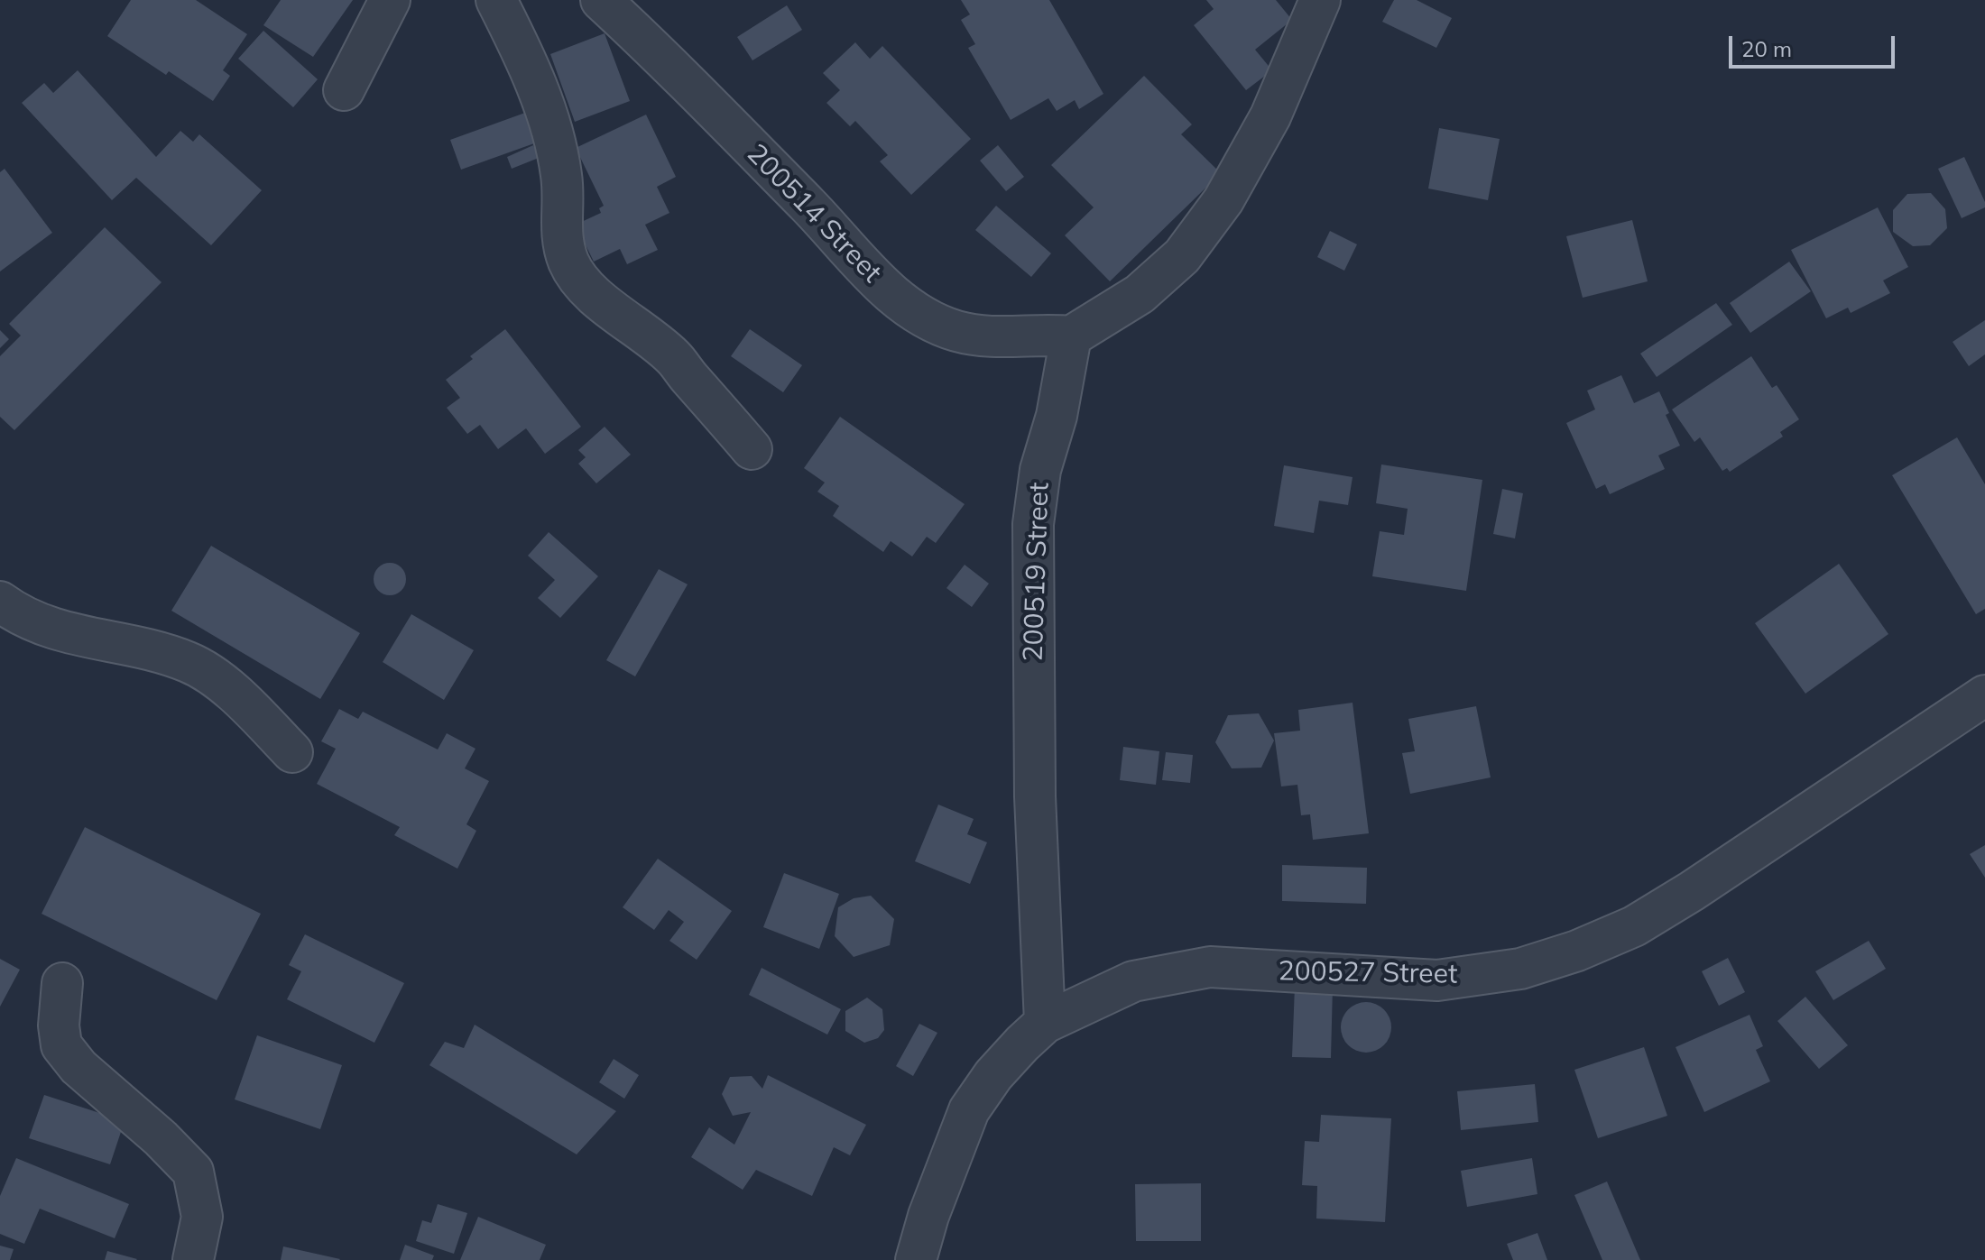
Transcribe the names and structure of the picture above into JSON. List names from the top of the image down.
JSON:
{
  "streets": {
    "street": ["200514 Street", "200519 Street", "200527 Street"]
  },
  "crossings": [
    ["200514 Street", "200519 Street"],
    ["200519 Street", "200527 Street"]
  ],
  "scale_bar": "20 m"
}
